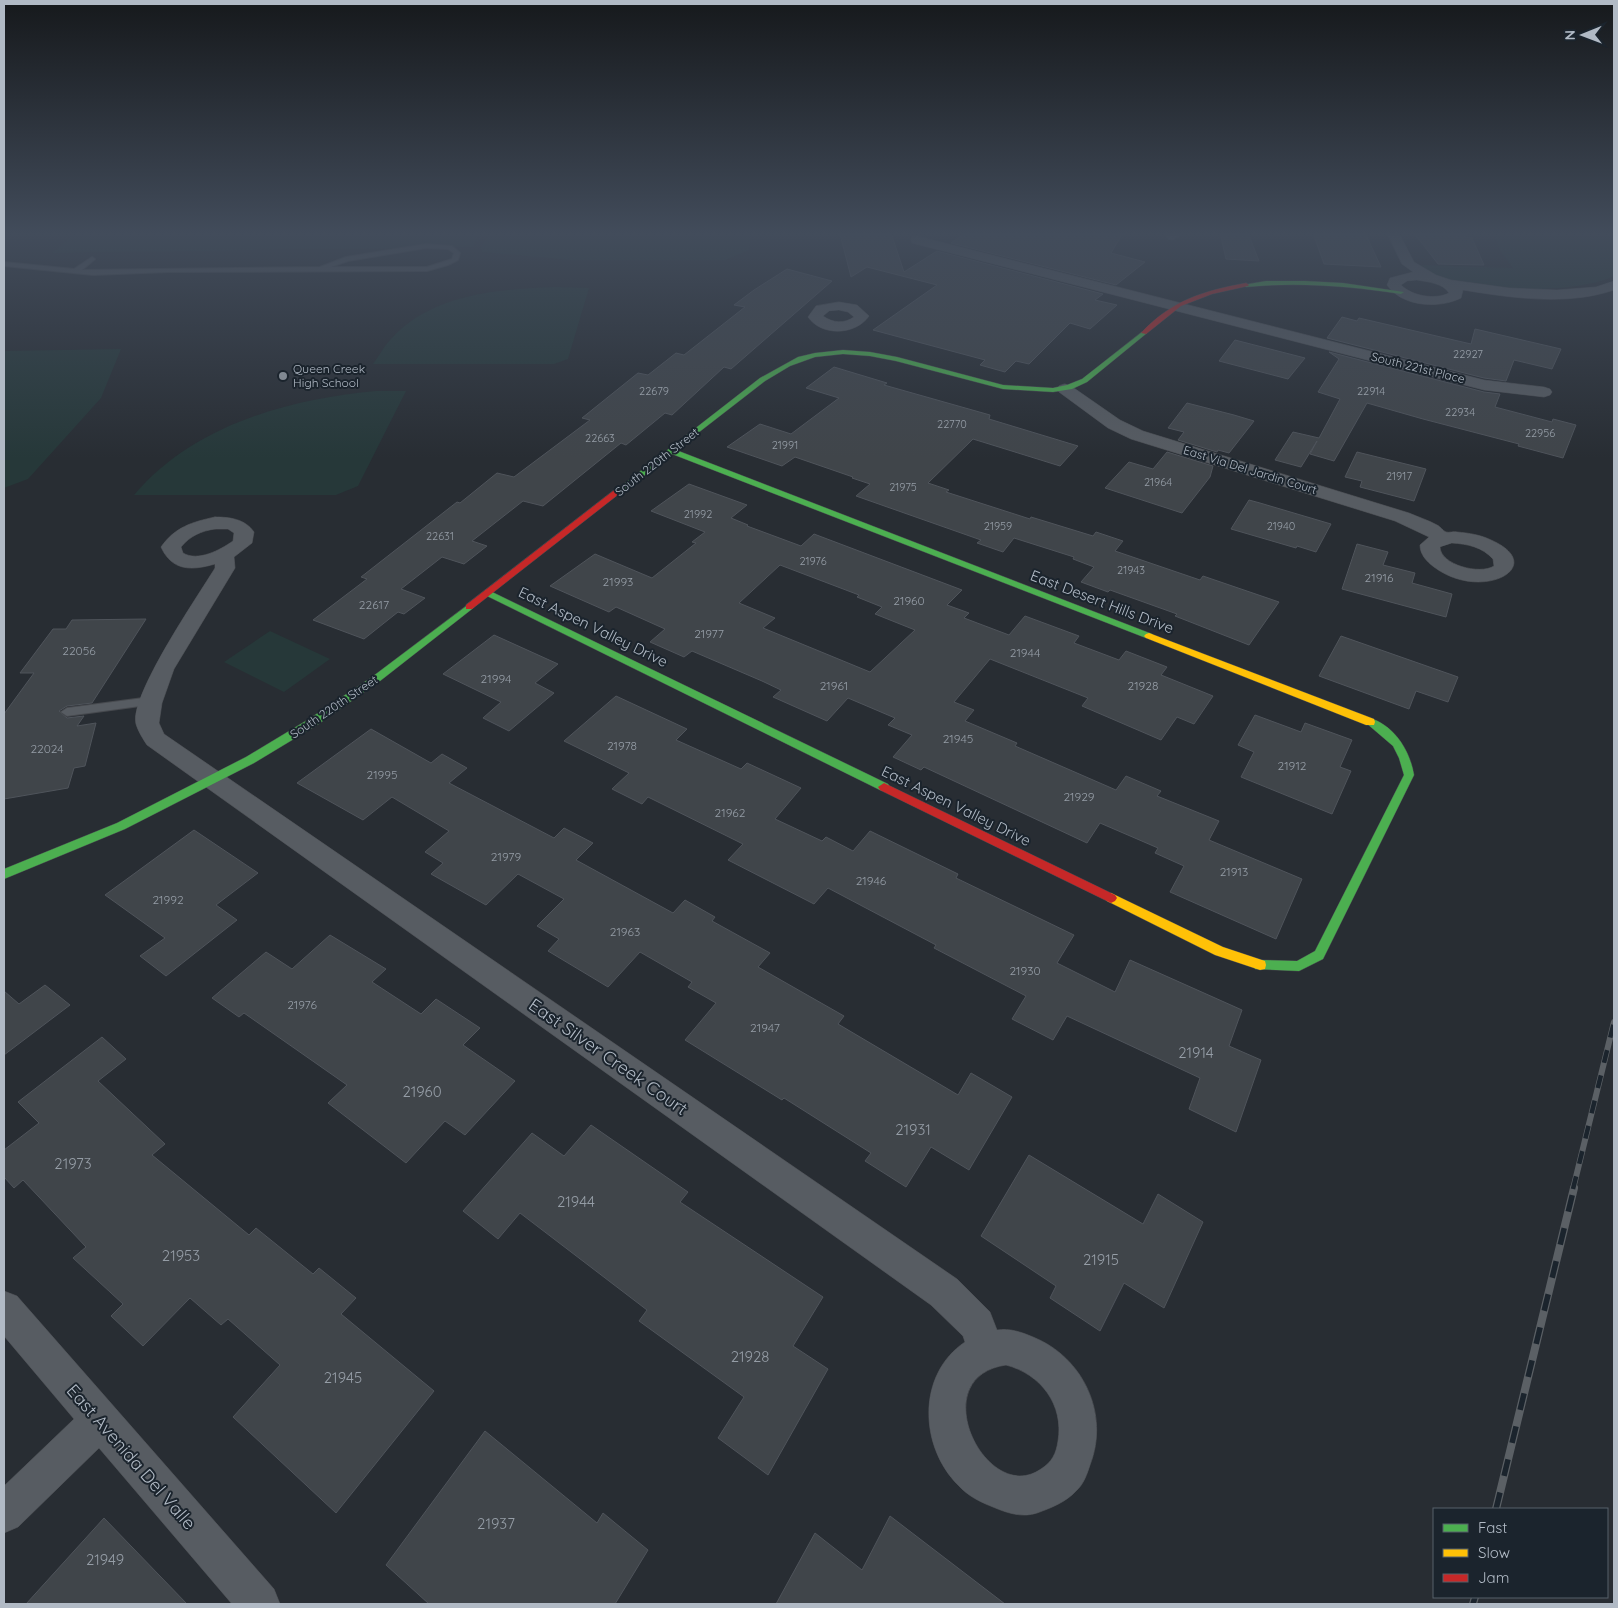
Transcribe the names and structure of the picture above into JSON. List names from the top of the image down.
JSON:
{
  "streets": {
    "street": [
      "South 221st Place",
      "South 220th Street",
      "East Via Del Jardin Court",
      "East Desert Hills Drive",
      "East Aspen Valley Drive",
      "East Silver Creek Court",
      "East Avenida Del Valle"
    ]
  },
  "crossings": [
    ["South 220th Street", "East Via Del Jardin Court"],
    ["South 220th Street", "East Desert Hills Drive"],
    ["South 220th Street", "East Aspen Valley Drive"],
    ["South 220th Street", "East Silver Creek Court"],
    ["East Desert Hills Drive", "East Aspen Valley Drive"]
  ],
  "places": ["Queen Creek High School"],
  "house_numbers": [
    "22927",
    "22679",
    "22914",
    "22934",
    "22770",
    "22956",
    "22663",
    "21991",
    "21917",
    "21964",
    "21975",
    "21992",
    "21959",
    "21940",
    "22631",
    "21976",
    "21943",
    "21916",
    "21993",
    "21960",
    "22617",
    "21977",
    "22056",
    "21944",
    "21994",
    "21961",
    "21928",
    "21945",
    "21978",
    "22024",
    "21912",
    "21995",
    "21929",
    "21962",
    "21979",
    "21913",
    "21946",
    "21992",
    "21963",
    "21930",
    "21976",
    "21947",
    "21914",
    "21960",
    "21931",
    "21973",
    "21944",
    "21953",
    "21915",
    "21928",
    "21945",
    "21937",
    "21949"
  ],
  "legend": ["Fast", "Slow", "Jam"],
  "north": "left"
}
